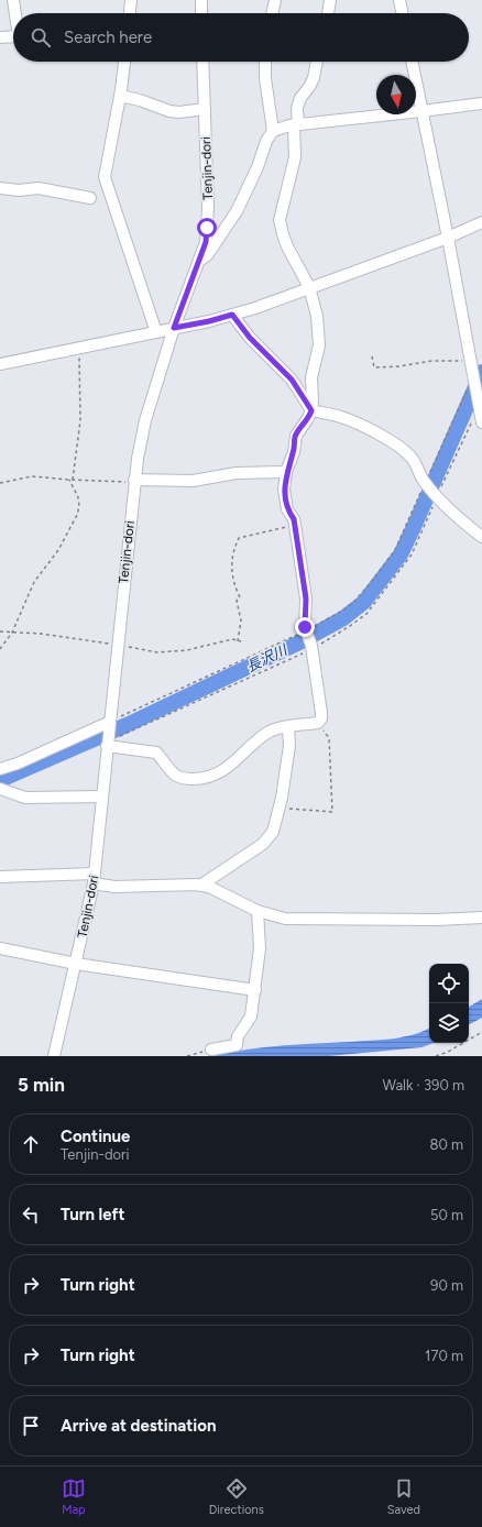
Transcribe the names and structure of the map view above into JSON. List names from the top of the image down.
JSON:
{
  "streets": {
    "street": ["Tenjin-dori"]
  },
  "water": ["長沢川"],
  "north": "bottom",
  "page": {
    "search": "Search here",
    "heading": ["5 min", "Walk · 390 m"],
    "list": [
      ["Continue", "Tenjin-dori", "80 m"],
      ["Turn left", "50 m"],
      ["Turn right", "90 m"],
      ["Turn right", "170 m"],
      "Arrive at destination"
    ],
    "nav": ["Map", "Directions", "Saved"]
  }
}
